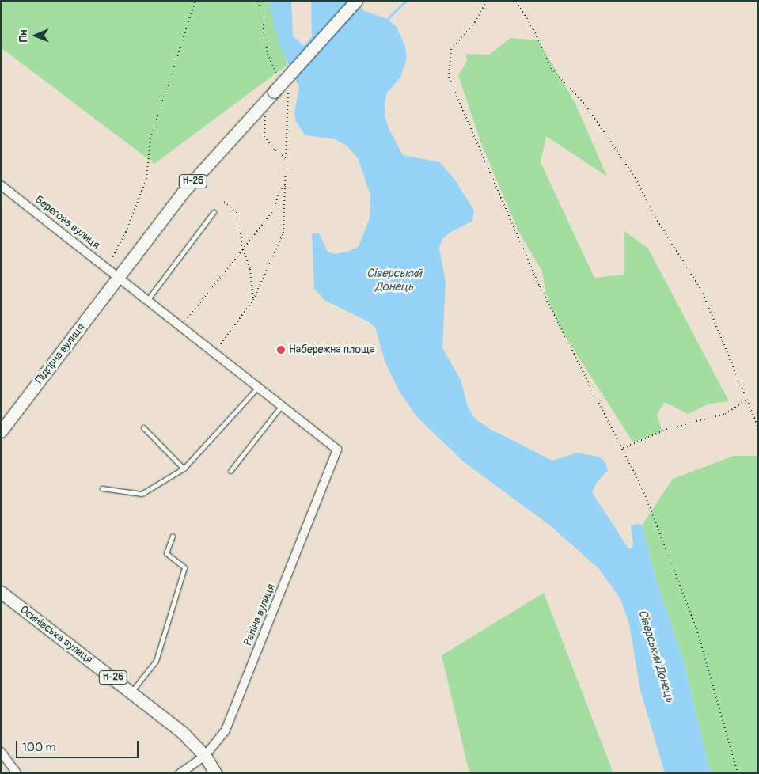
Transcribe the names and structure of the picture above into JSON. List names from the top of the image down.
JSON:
{
  "streets": {
    "main road": ["Н-26", "Підгірна вулиця", "Осинівська вулиця"],
    "street": ["Берегова вулиця", "Рєпіна вулиця"]
  },
  "crossings": [
    ["Н-26", "Берегова вулиця"],
    ["Н-26", "Підгірна вулиця"],
    ["Берегова вулиця", "Підгірна вулиця"],
    ["Рєпіна вулиця", "Осинівська вулиця"]
  ],
  "water": ["Сіверський Донець"],
  "places": ["Набережна площа"],
  "scale_bar": "100 m",
  "north": "left"
}
